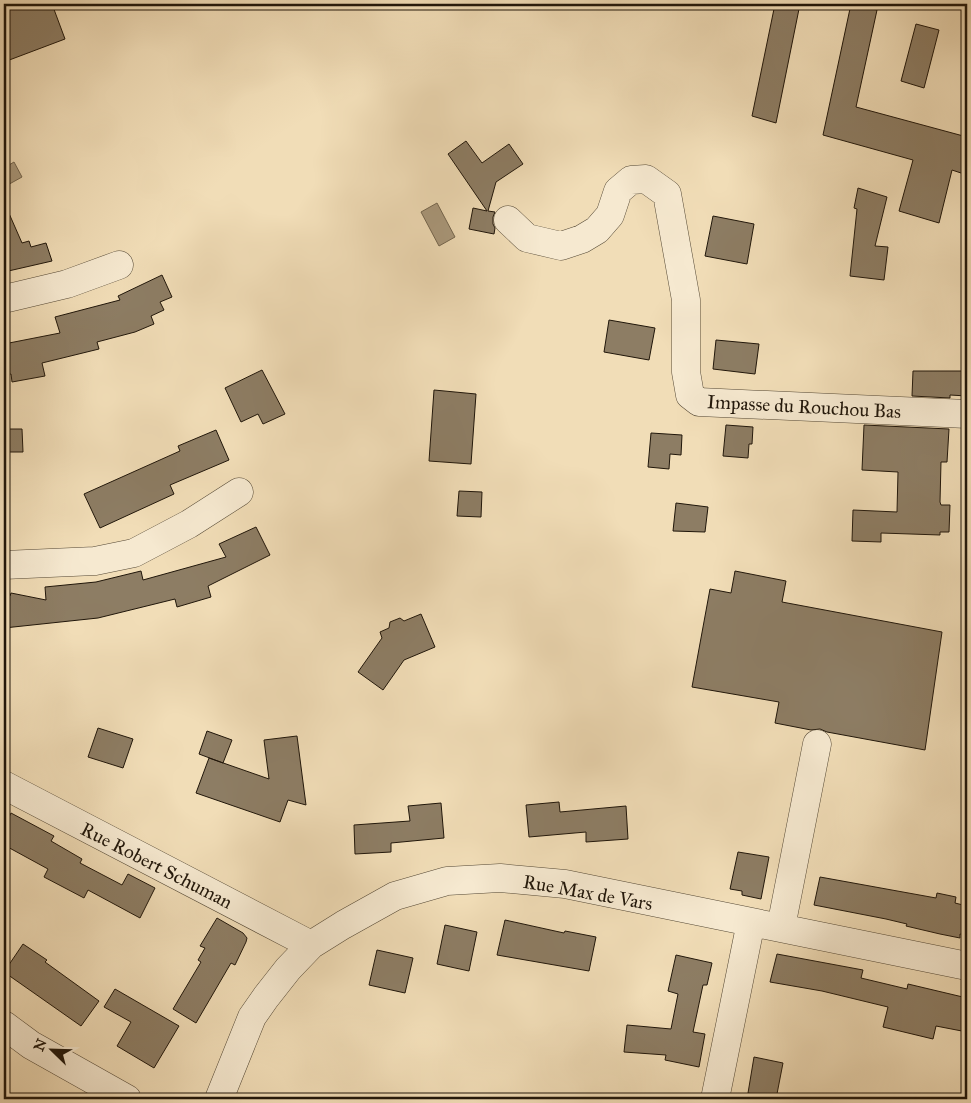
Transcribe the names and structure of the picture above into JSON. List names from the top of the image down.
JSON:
{
  "streets": {
    "street": ["Impasse du Rouchou Bas", "Rue Robert Schuman", "Rue Max de Vars"]
  },
  "crossings": [
    ["Rue Robert Schuman", "Rue Max de Vars"]
  ],
  "north": "top left"
}
